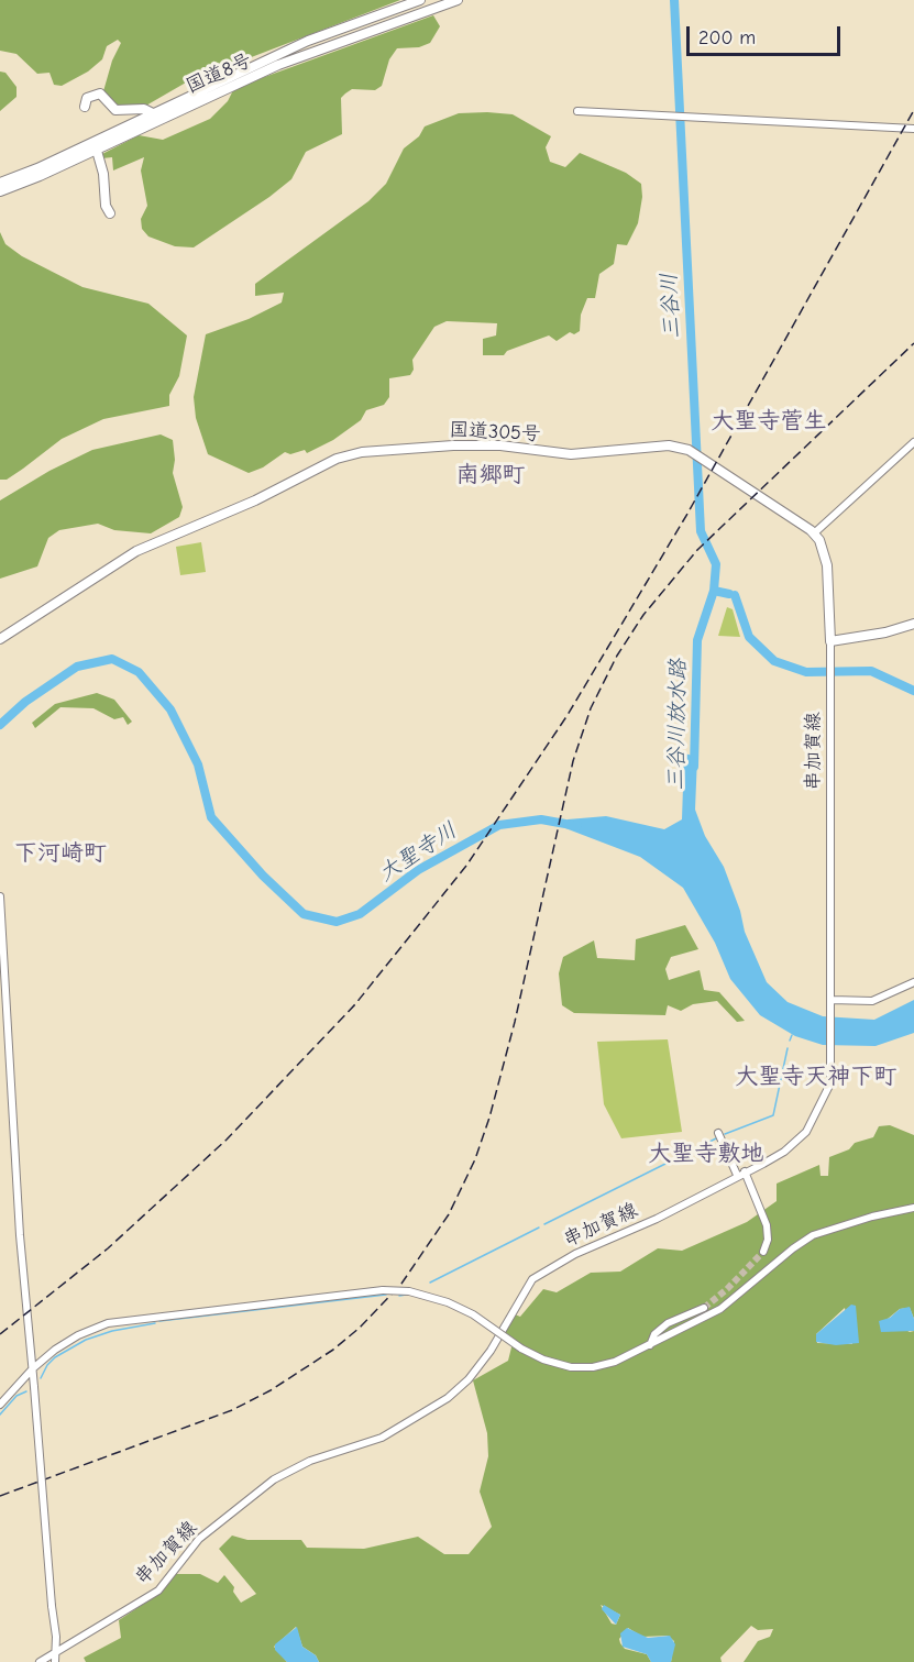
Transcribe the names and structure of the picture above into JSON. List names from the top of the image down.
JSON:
{
  "streets": {
    "highway": ["国道8号", "国道305号"],
    "street": ["串加賀線"]
  },
  "districts": [
    "大聖寺菅生",
    "南郷町",
    "下河崎町",
    "大聖寺天神下町",
    "大聖寺敷地"
  ],
  "water": ["三谷川", "三谷川放水路", "大聖寺川"],
  "scale_bar": "200 m"
}
